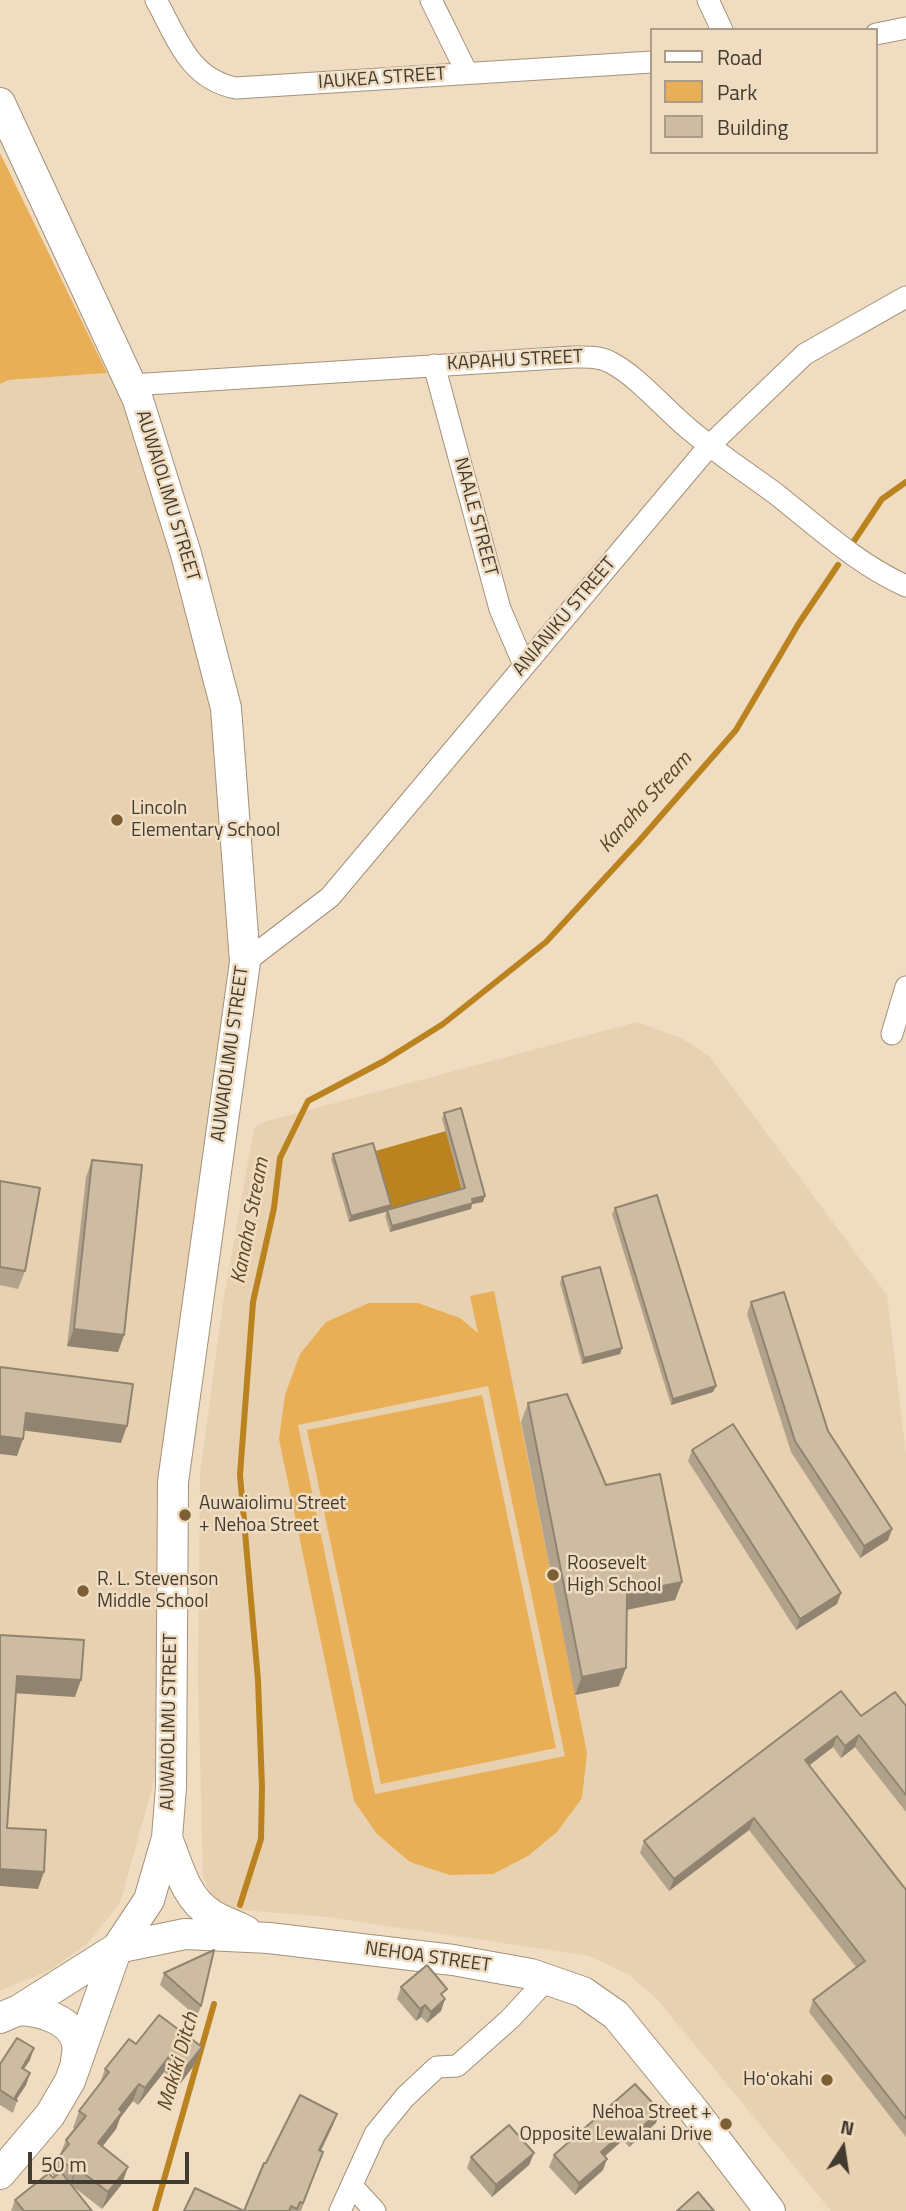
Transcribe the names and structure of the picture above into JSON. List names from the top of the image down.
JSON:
{
  "streets": {
    "street": [
      "IAUKEA STREET",
      "KAPAHU STREET",
      "AUWAIOLIMU STREET",
      "NAALE STREET",
      "ANIANIKU STREET",
      "NEHOA STREET"
    ]
  },
  "crossings": [
    ["KAPAHU STREET", "AUWAIOLIMU STREET"],
    ["KAPAHU STREET", "NAALE STREET"],
    ["KAPAHU STREET", "ANIANIKU STREET"],
    ["AUWAIOLIMU STREET", "ANIANIKU STREET"],
    ["AUWAIOLIMU STREET", "NEHOA STREET"],
    ["NAALE STREET", "ANIANIKU STREET"]
  ],
  "water": ["Kanaha Stream", "Makiki Ditch"],
  "places": [
    "Lincoln Elementary School",
    "Auwaiolimu Street + Nehoa Street",
    "Roosevelt High School",
    "R. L. Stevenson Middle School",
    "Hoʻokahi",
    "Nehoa Street + Opposite Lewalani Drive"
  ],
  "legend": ["Road", "Park", "Building"],
  "scale_bar": "50 m",
  "north": "top"
}
